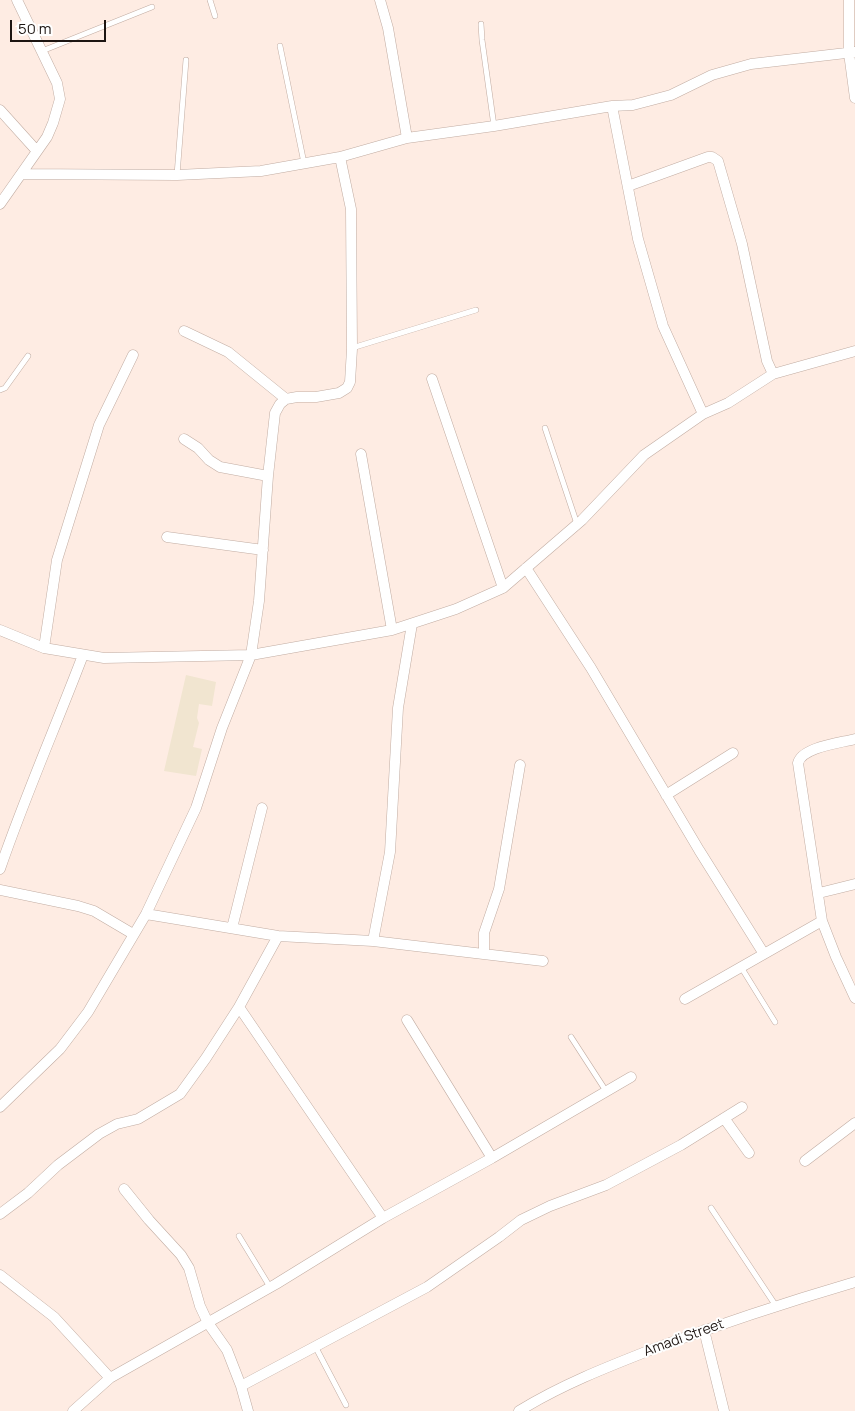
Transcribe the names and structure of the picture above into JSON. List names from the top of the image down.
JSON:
{
  "streets": {
    "street": ["Amadi Street"]
  },
  "scale_bar": "50 m"
}
